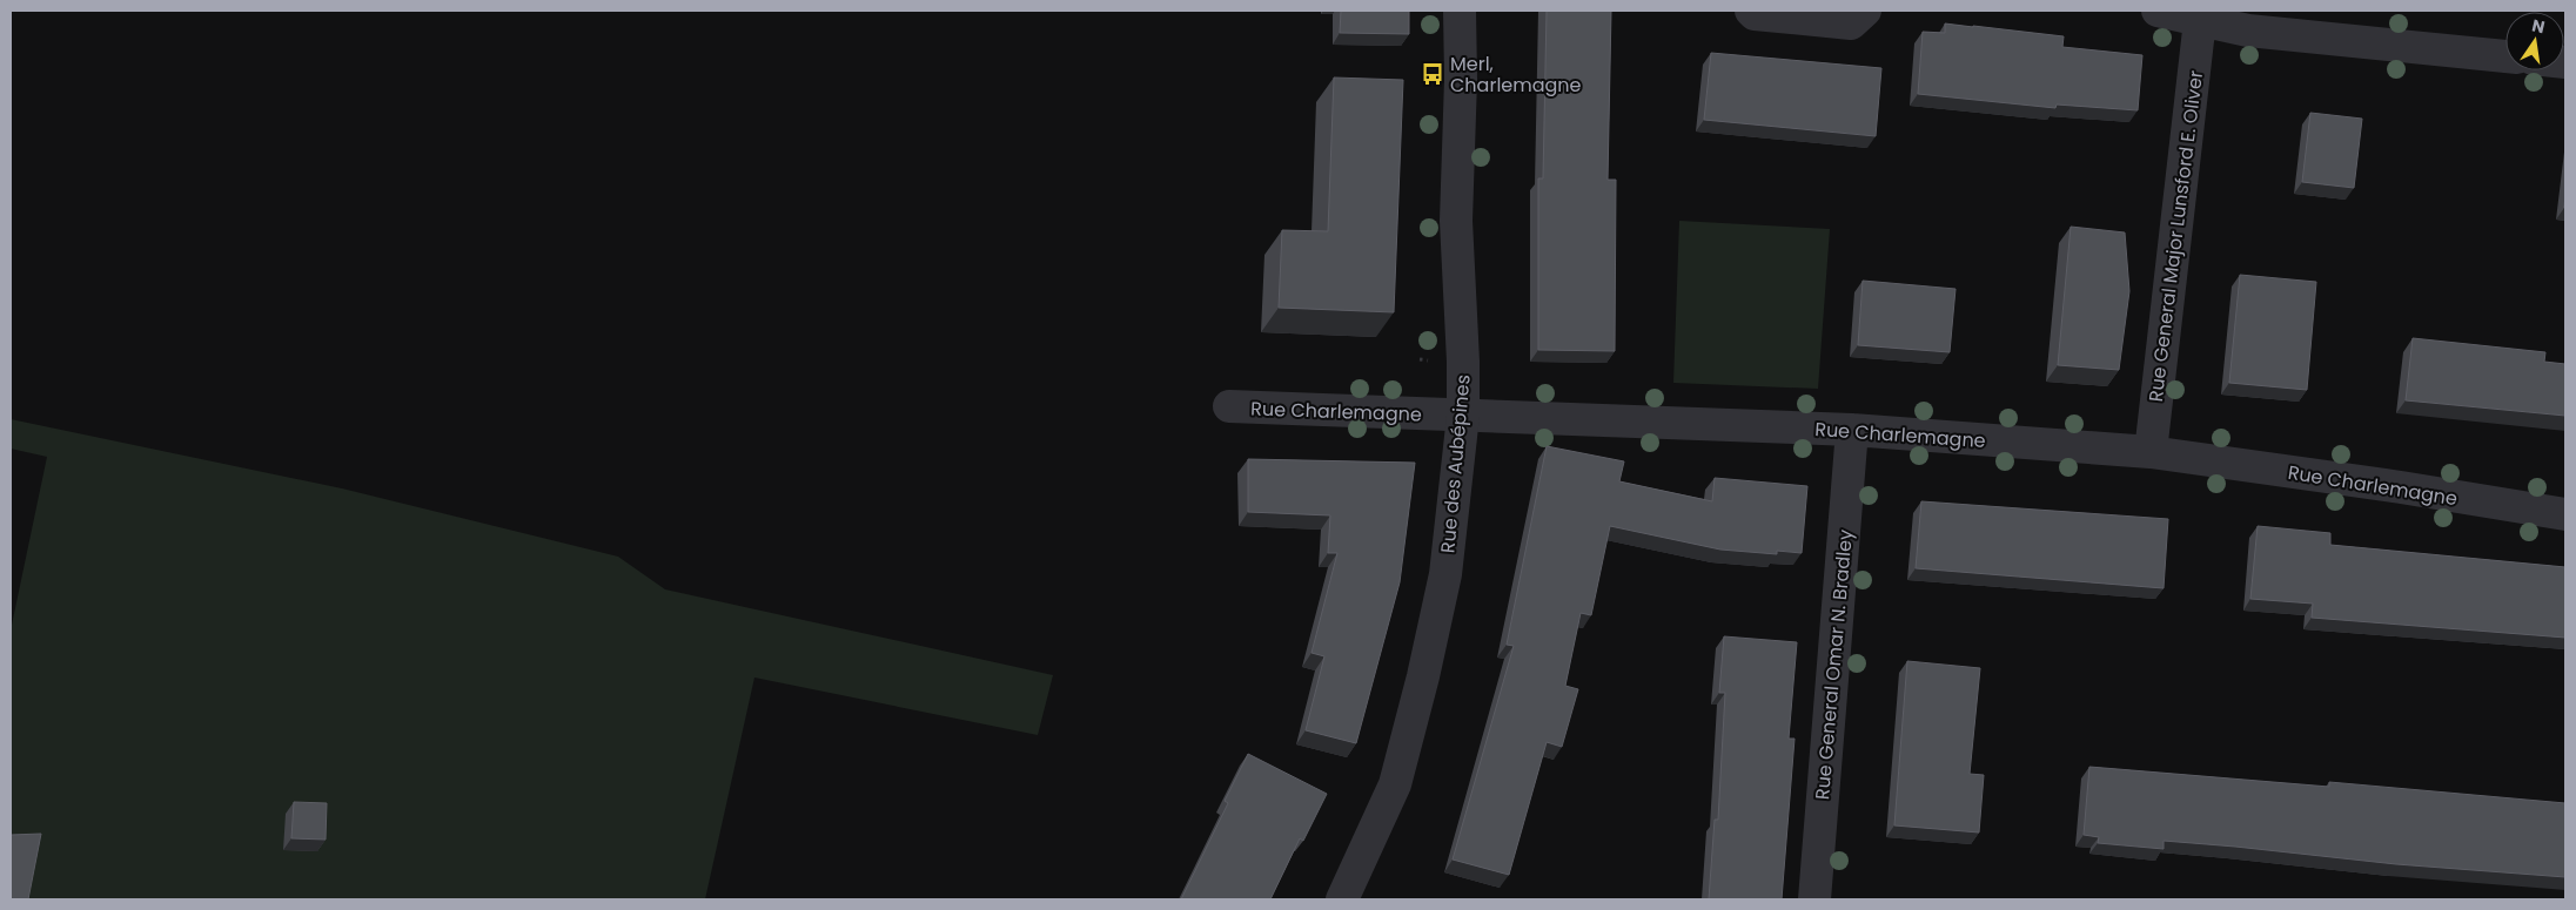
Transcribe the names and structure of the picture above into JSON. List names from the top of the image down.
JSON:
{
  "streets": {
    "street": [
      "Rue General Major Lunsford E. Oliver",
      "Rue Charlemagne",
      "Rue des Aubépines",
      "Rue General Omar N. Bradley"
    ]
  },
  "crossings": [
    ["Rue General Major Lunsford E. Oliver", "Rue Charlemagne"],
    ["Rue Charlemagne", "Rue des Aubépines"],
    ["Rue Charlemagne", "Rue General Omar N. Bradley"]
  ],
  "places": {
    "bus stop": ["Merl, Charlemagne"]
  },
  "north": "top"
}
